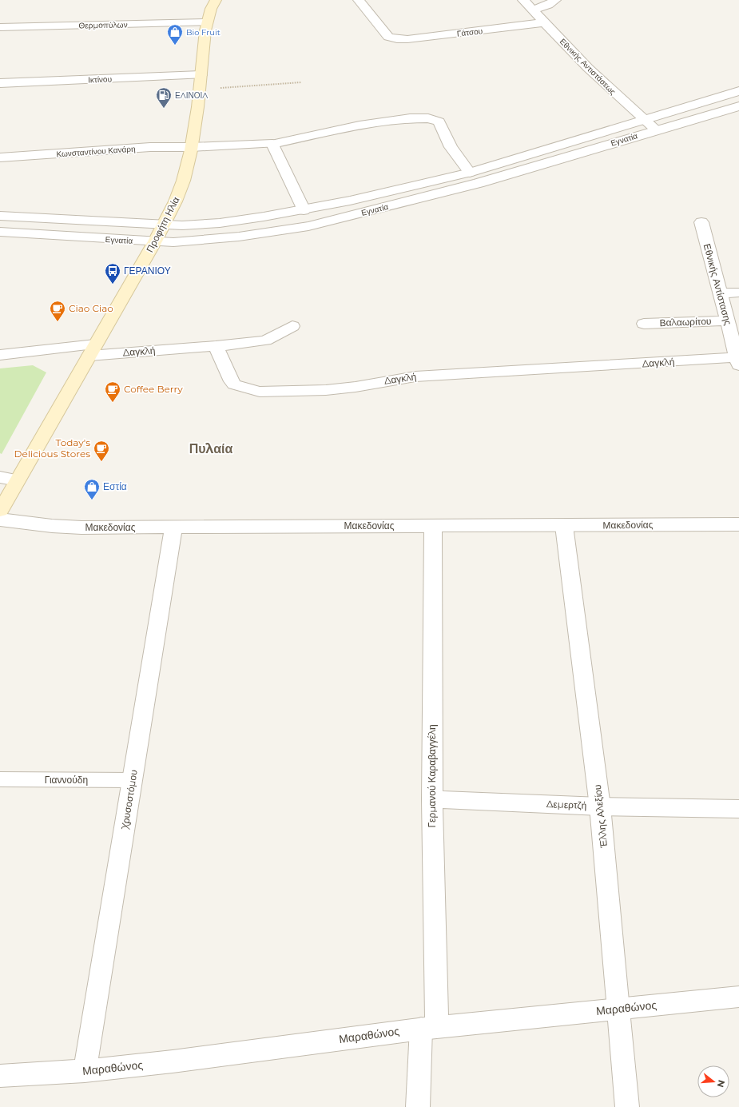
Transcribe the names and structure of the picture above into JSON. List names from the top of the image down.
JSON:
{
  "streets": {
    "main road": ["Προφήτη Ηλία"],
    "street": [
      "Θερμοπύλων",
      "Γάτσου",
      "Εθνικής Αντιστάσεως",
      "Ικτίνου",
      "Εγνατία",
      "Κωνσταντίνου Κανάρη",
      "Εθνικής Αντίστασης",
      "Βαλαωρίτου",
      "Δαγκλή",
      "Μακεδονίας",
      "Γερμανού Καραβαγγέλη",
      "Χρυσοστόμου",
      "Δεμερτζή",
      "Έλλης Αλεξίου",
      "Μαραθώνος"
    ],
    "lane": ["Γιαννούδη"]
  },
  "crossings": [
    ["Θερμοπύλων", "Προφήτη Ηλία"],
    ["Γάτσου", "Εθνικής Αντιστάσεως"],
    ["Εθνικής Αντιστάσεως", "Εγνατία"],
    ["Ικτίνου", "Προφήτη Ηλία"],
    ["Εγνατία", "Κωνσταντίνου Κανάρη"],
    ["Εγνατία", "Προφήτη Ηλία"],
    ["Κωνσταντίνου Κανάρη", "Προφήτη Ηλία"],
    ["Προφήτη Ηλία", "Δαγκλή"],
    ["Εθνικής Αντίστασης", "Βαλαωρίτου"],
    ["Εθνικής Αντίστασης", "Δαγκλή"],
    ["Μακεδονίας", "Γερμανού Καραβαγγέλη"],
    ["Μακεδονίας", "Χρυσοστόμου"],
    ["Μακεδονίας", "Έλλης Αλεξίου"],
    ["Γερμανού Καραβαγγέλη", "Δεμερτζή"],
    ["Γερμανού Καραβαγγέλη", "Μαραθώνος"],
    ["Γιαννούδη", "Χρυσοστόμου"],
    ["Χρυσοστόμου", "Μαραθώνος"],
    ["Δεμερτζή", "Έλλης Αλεξίου"],
    ["Έλλης Αλεξίου", "Μαραθώνος"]
  ],
  "districts": ["Πυλαία"],
  "places": {
    "shop": ["Bio Fruit", "Εστία"],
    "fuel station": ["ΕΛΙΝΟΙΛ"],
    "bus stop": ["ΓΕΡΑΝΙΟΥ"],
    "cafe": ["Ciao Ciao", "Coffee Berry", "Today's Delicious Stores"]
  },
  "north": "right"
}
